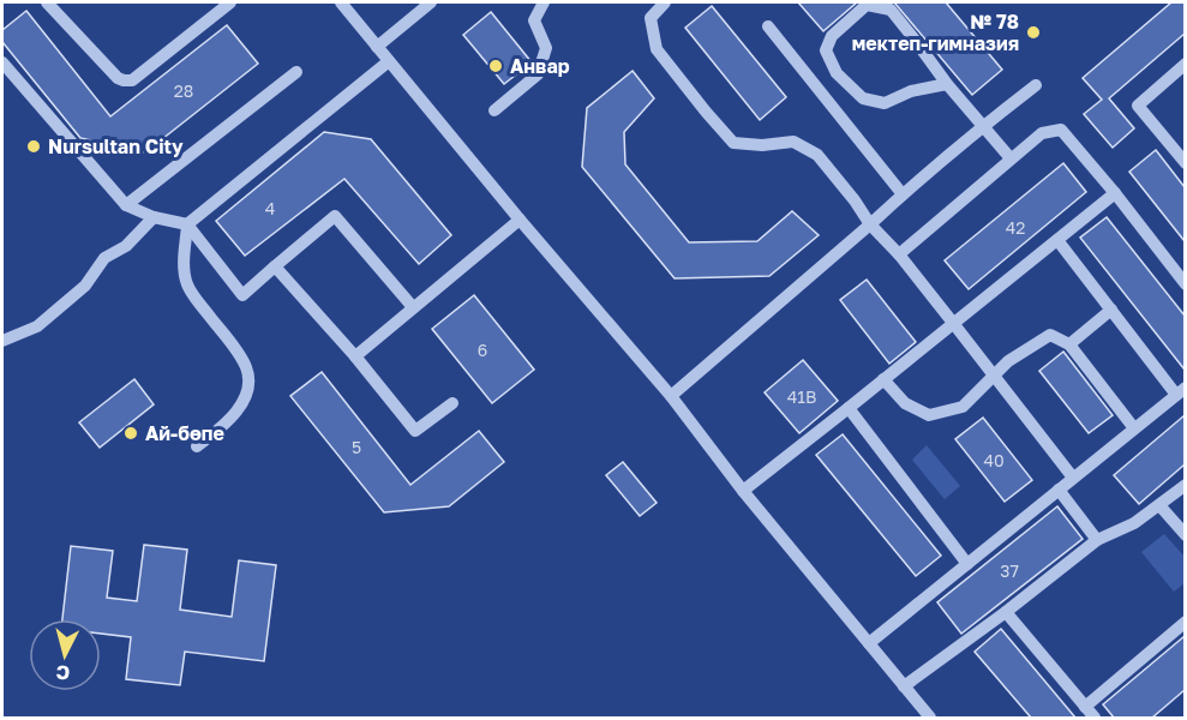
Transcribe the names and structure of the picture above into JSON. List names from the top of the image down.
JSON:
{
  "places": [
    "№ 78 мектеп-гимназия",
    "Анвар",
    "Nursultan City",
    "Ай-бөпе"
  ],
  "house_numbers": [
    "28",
    "4",
    "42",
    "6",
    "41В",
    "5",
    "40",
    "37"
  ],
  "north": "bottom"
}
